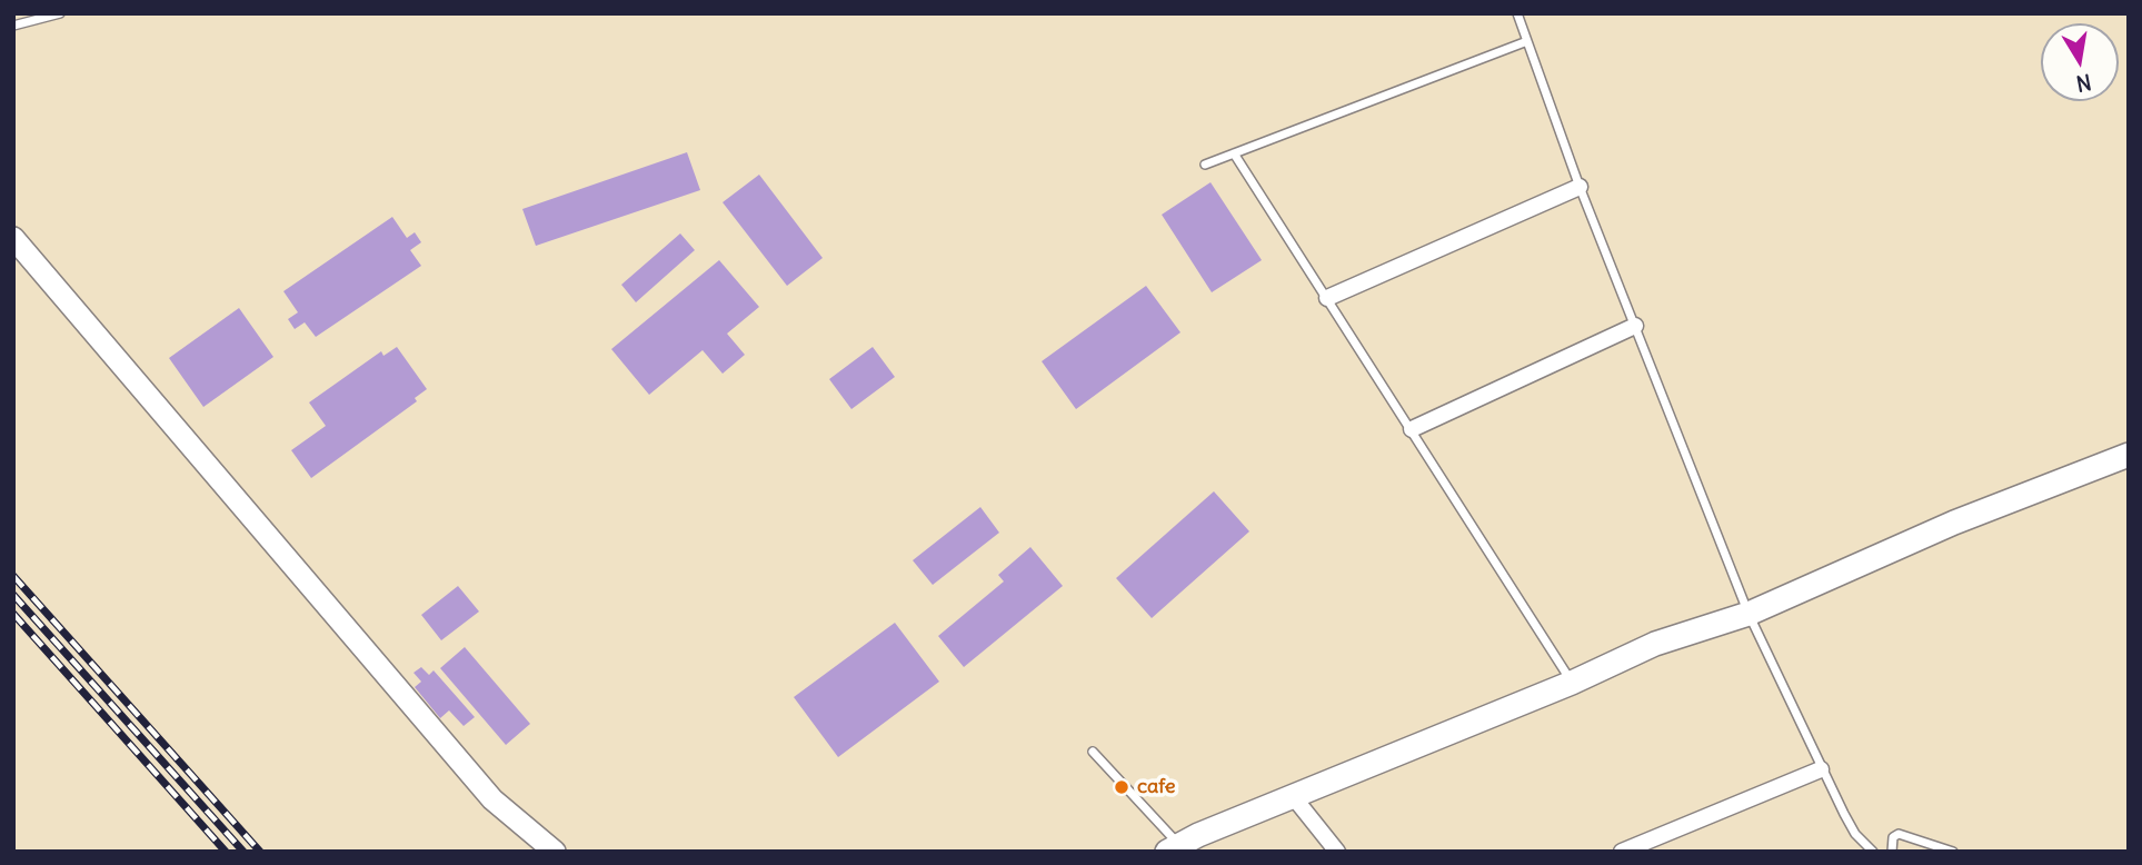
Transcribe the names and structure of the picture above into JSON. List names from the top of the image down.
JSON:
{
  "places": ["cafe"],
  "north": "bottom"
}
